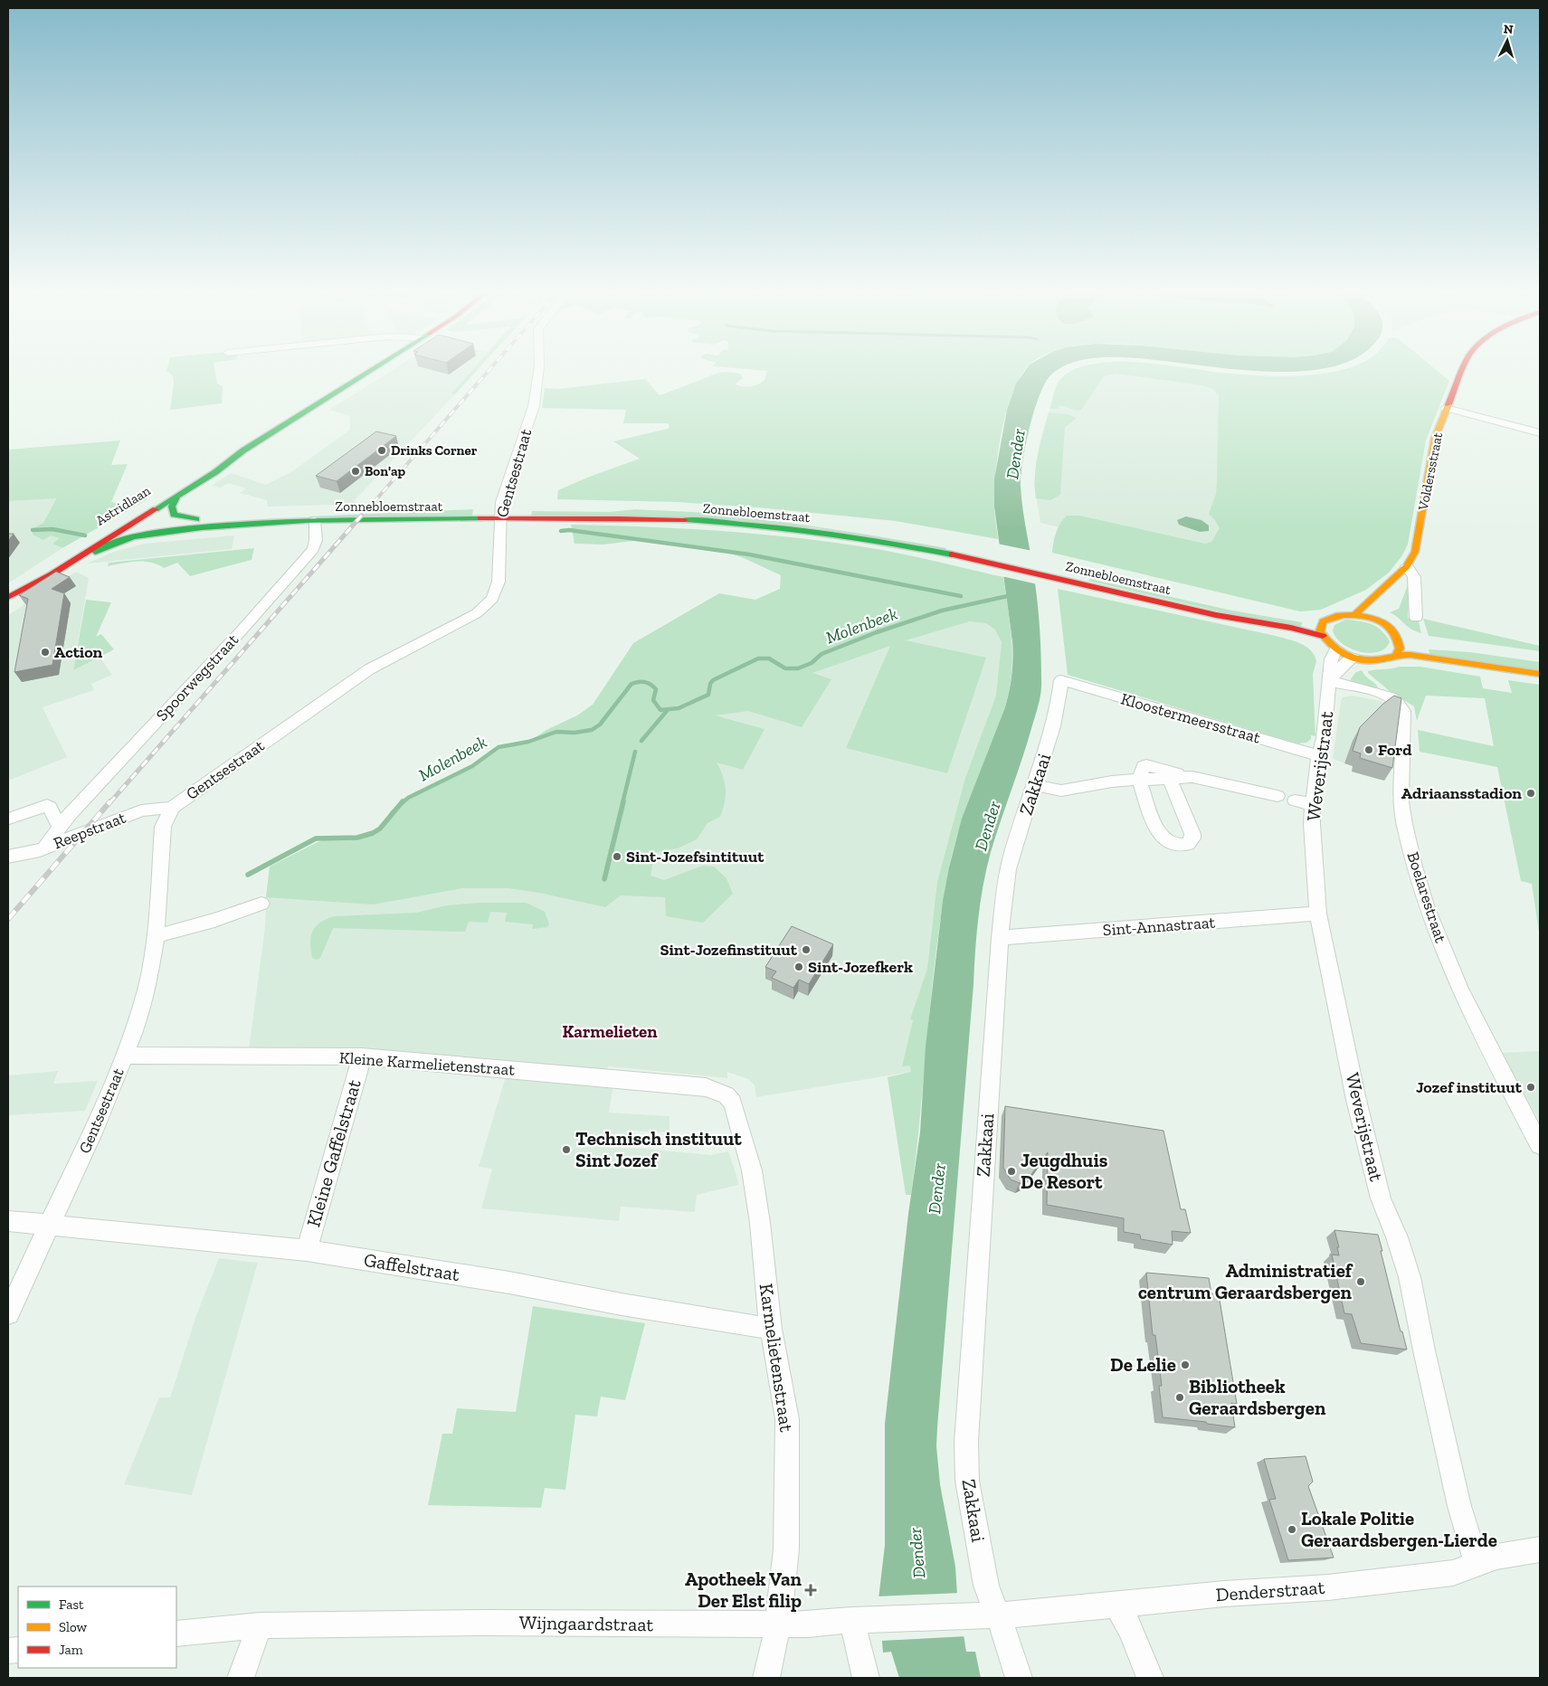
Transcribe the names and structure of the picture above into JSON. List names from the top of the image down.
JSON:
{
  "streets": {
    "main road": ["Voldersstraat", "Astridlaan", "Zonnebloemstraat"],
    "street": [
      "Gentsestraat",
      "Spoorwegstraat",
      "Kloostermeersstraat",
      "Weverijstraat",
      "Zakkaai",
      "Reepstraat",
      "Boelarestraat",
      "Sint-Annastraat",
      "Kleine Karmelietenstraat",
      "Kleine Gaffelstraat",
      "Gaffelstraat",
      "Karmelietenstraat",
      "Denderstraat",
      "Wijngaardstraat"
    ]
  },
  "crossings": [
    ["Gentsestraat", "Zonnebloemstraat"],
    ["Gentsestraat", "Reepstraat"],
    ["Gentsestraat", "Kleine Karmelietenstraat"],
    ["Gentsestraat", "Gaffelstraat"],
    ["Zonnebloemstraat", "Spoorwegstraat"],
    ["Zonnebloemstraat", "Weverijstraat"],
    ["Spoorwegstraat", "Reepstraat"],
    ["Kloostermeersstraat", "Weverijstraat"],
    ["Kloostermeersstraat", "Zakkaai"],
    ["Weverijstraat", "Boelarestraat"],
    ["Weverijstraat", "Sint-Annastraat"],
    ["Weverijstraat", "Denderstraat"],
    ["Zakkaai", "Sint-Annastraat"],
    ["Zakkaai", "Denderstraat"],
    ["Zakkaai", "Wijngaardstraat"],
    ["Kleine Karmelietenstraat", "Kleine Gaffelstraat"],
    ["Kleine Karmelietenstraat", "Karmelietenstraat"],
    ["Kleine Gaffelstraat", "Gaffelstraat"],
    ["Gaffelstraat", "Karmelietenstraat"],
    ["Karmelietenstraat", "Wijngaardstraat"],
    ["Denderstraat", "Wijngaardstraat"]
  ],
  "districts": ["Karmelieten"],
  "water": ["Dender", "Molenbeek"],
  "places": {
    "other": [
      "Drinks Corner",
      "Bon'ap",
      "Action",
      "Ford",
      "Adriaansstadion",
      "Sint-Jozefsintituut",
      "Sint-Jozefinstituut",
      "Sint-Jozefkerk",
      "Jozef instituut",
      "Technisch instituut Sint Jozef",
      "Jeugdhuis De Resort",
      "Administratief centrum Geraardsbergen",
      "De Lelie",
      "Bibliotheek Geraardsbergen",
      "Lokale Politie Geraardsbergen-Lierde"
    ],
    "health": ["Apotheek Van Der Elst filip"]
  },
  "legend": ["Fast", "Slow", "Jam"],
  "north": "top"
}
